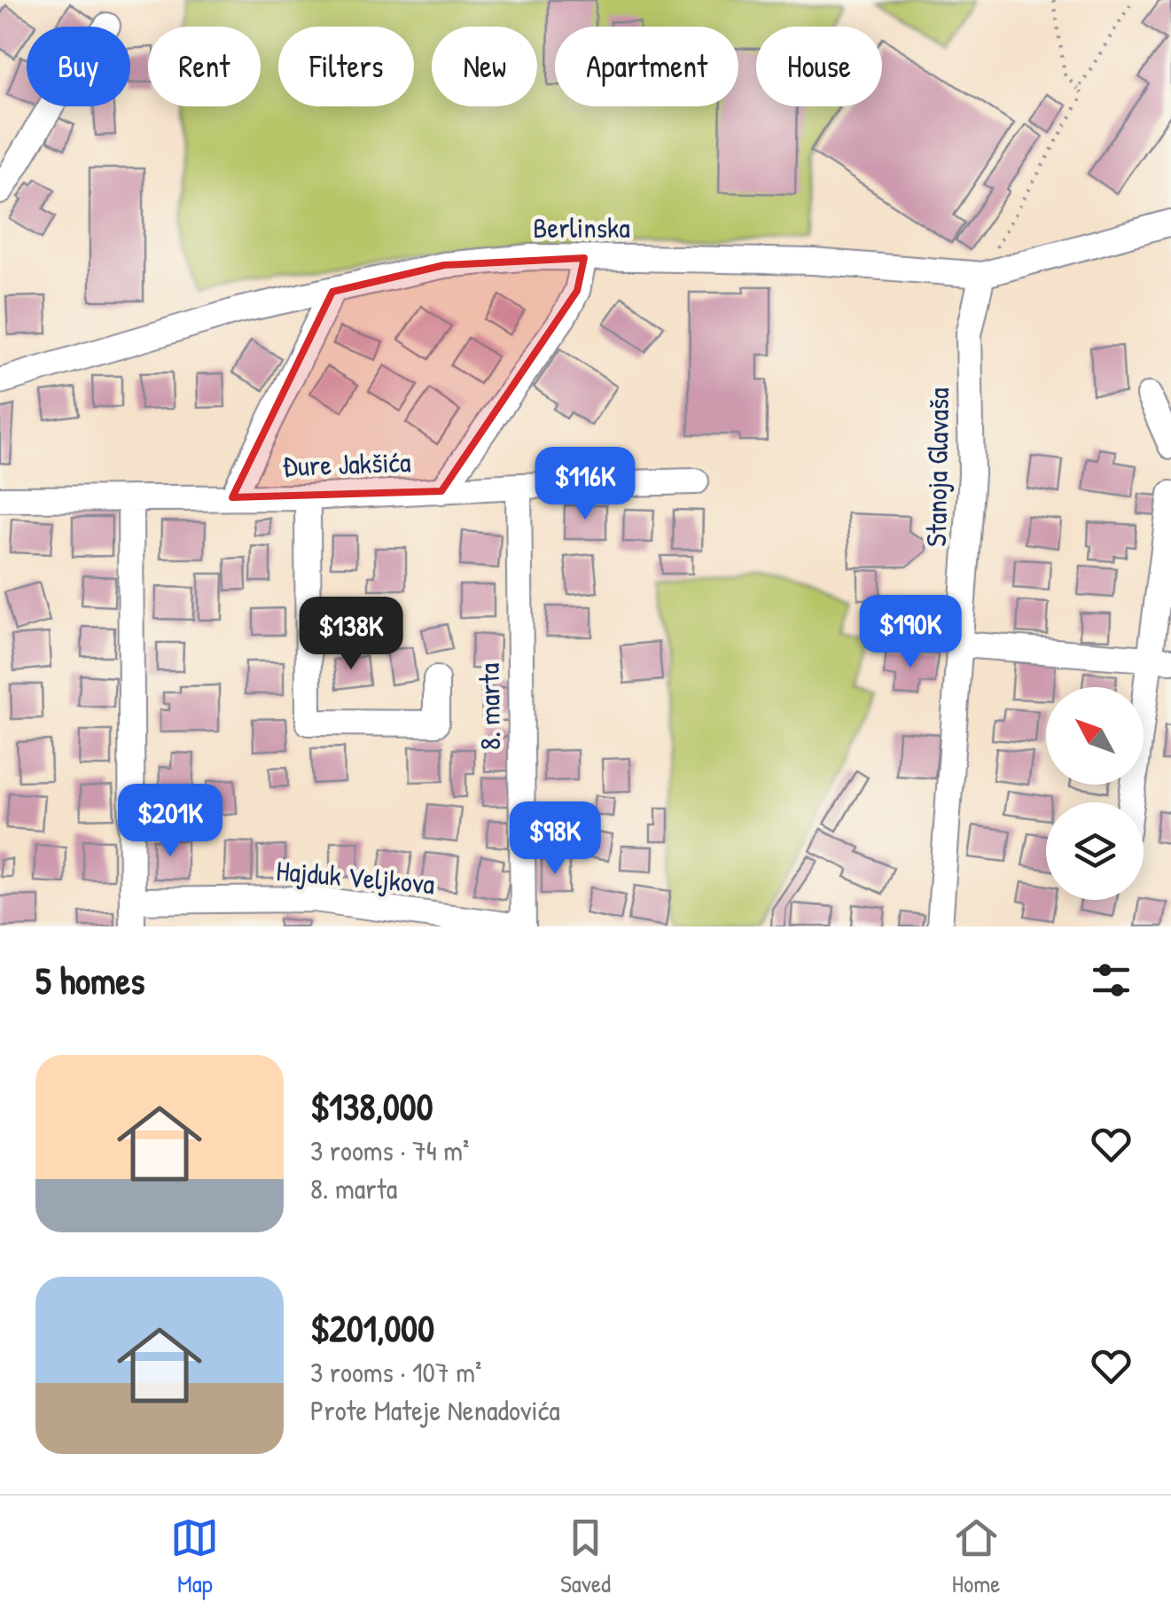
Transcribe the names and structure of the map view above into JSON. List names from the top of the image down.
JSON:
{
  "streets": {
    "street": [
      "Berlinska",
      "Đure Jakšića",
      "Stanoja Glavaša",
      "8. marta",
      "Hajduk Veljkova"
    ]
  },
  "crossings": [
    ["Berlinska", "Stanoja Glavaša"],
    ["Đure Jakšića", "8. marta"],
    ["8. marta", "Hajduk Veljkova"]
  ],
  "north": "top left",
  "page": {
    "chip": [
      "Buy",
      "Rent",
      "Filters",
      "New",
      "Apartment",
      "House"
    ],
    "price": [
      "$116K",
      "$190K",
      "$138K",
      "$201K",
      "$98K"
    ],
    "heading": "5 homes",
    "list": [
      {
        "name": "$138,000",
        "note": "3 rooms · 74 m² · 8. marta"
      },
      {
        "name": "$201,000",
        "note": "3 rooms · 107 m² · Prote Mateje Nenadovića"
      }
    ],
    "tabs": ["Map", "Saved", "Home"]
  }
}
